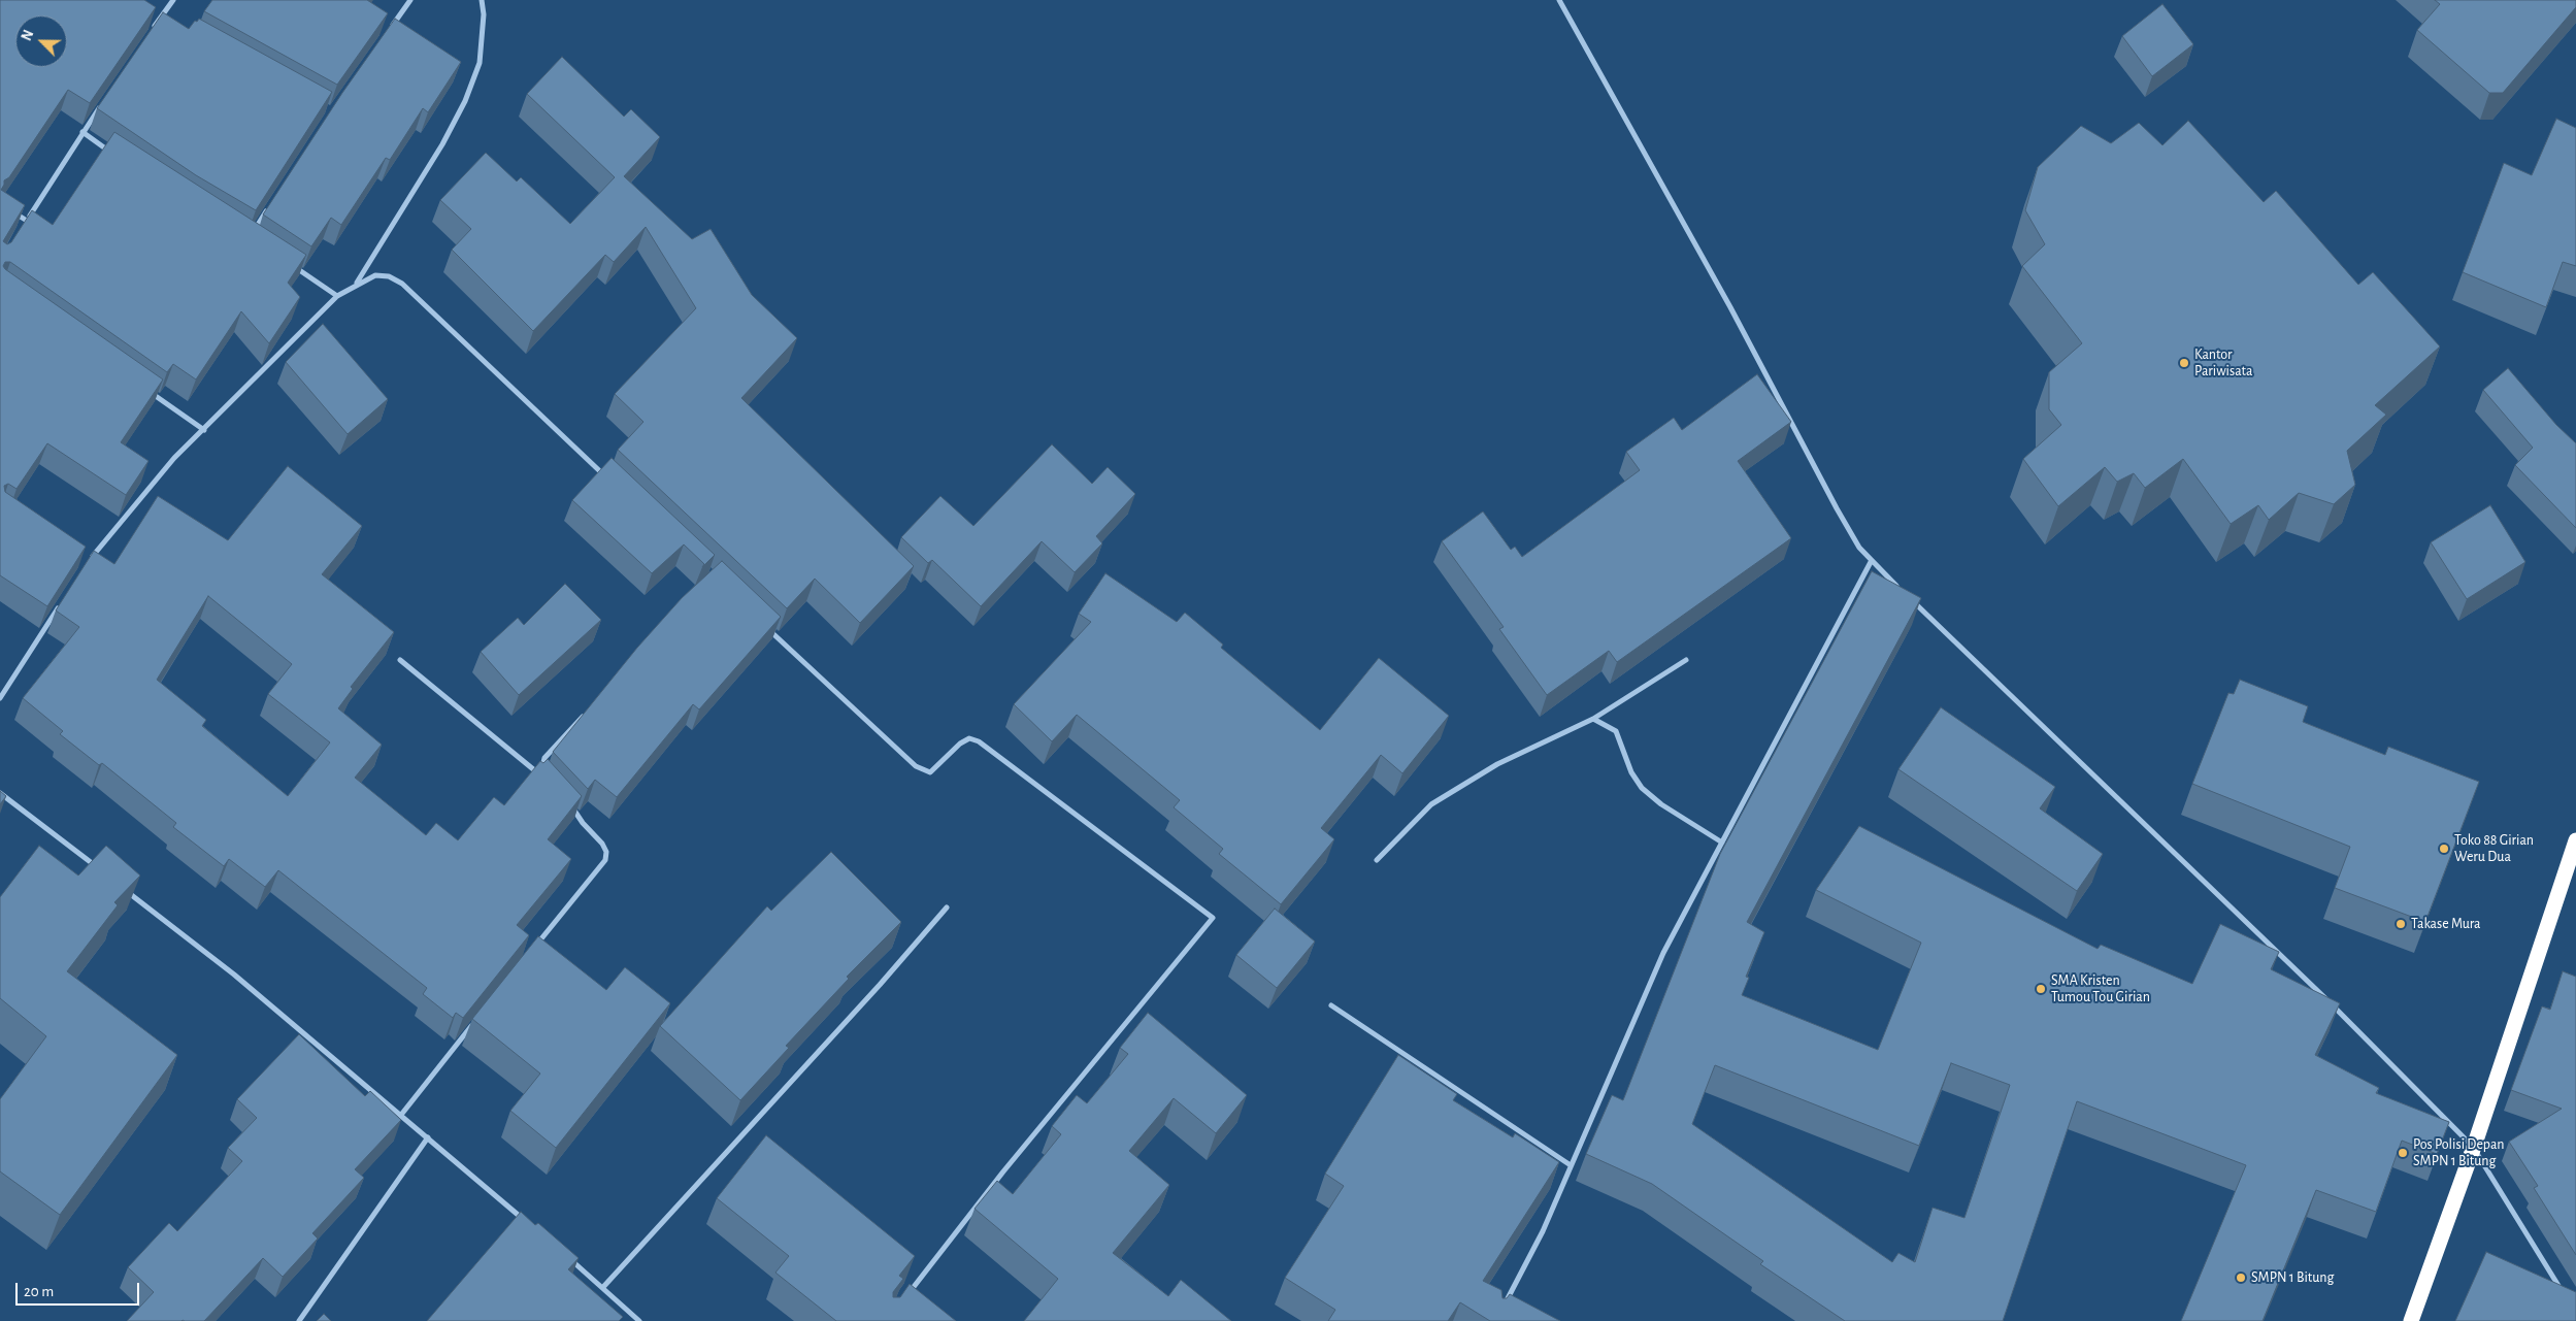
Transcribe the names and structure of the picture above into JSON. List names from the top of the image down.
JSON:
{
  "places": [
    "Kantor Pariwisata",
    "Toko 88 Girian Weru Dua",
    "Takase Mura",
    "SMA Kristen Tumou Tou Girian",
    "Pos Polisi Depan SMPN 1 Bitung",
    "SMPN 1 Bitung"
  ],
  "scale_bar": "20 m",
  "north": "top left"
}
